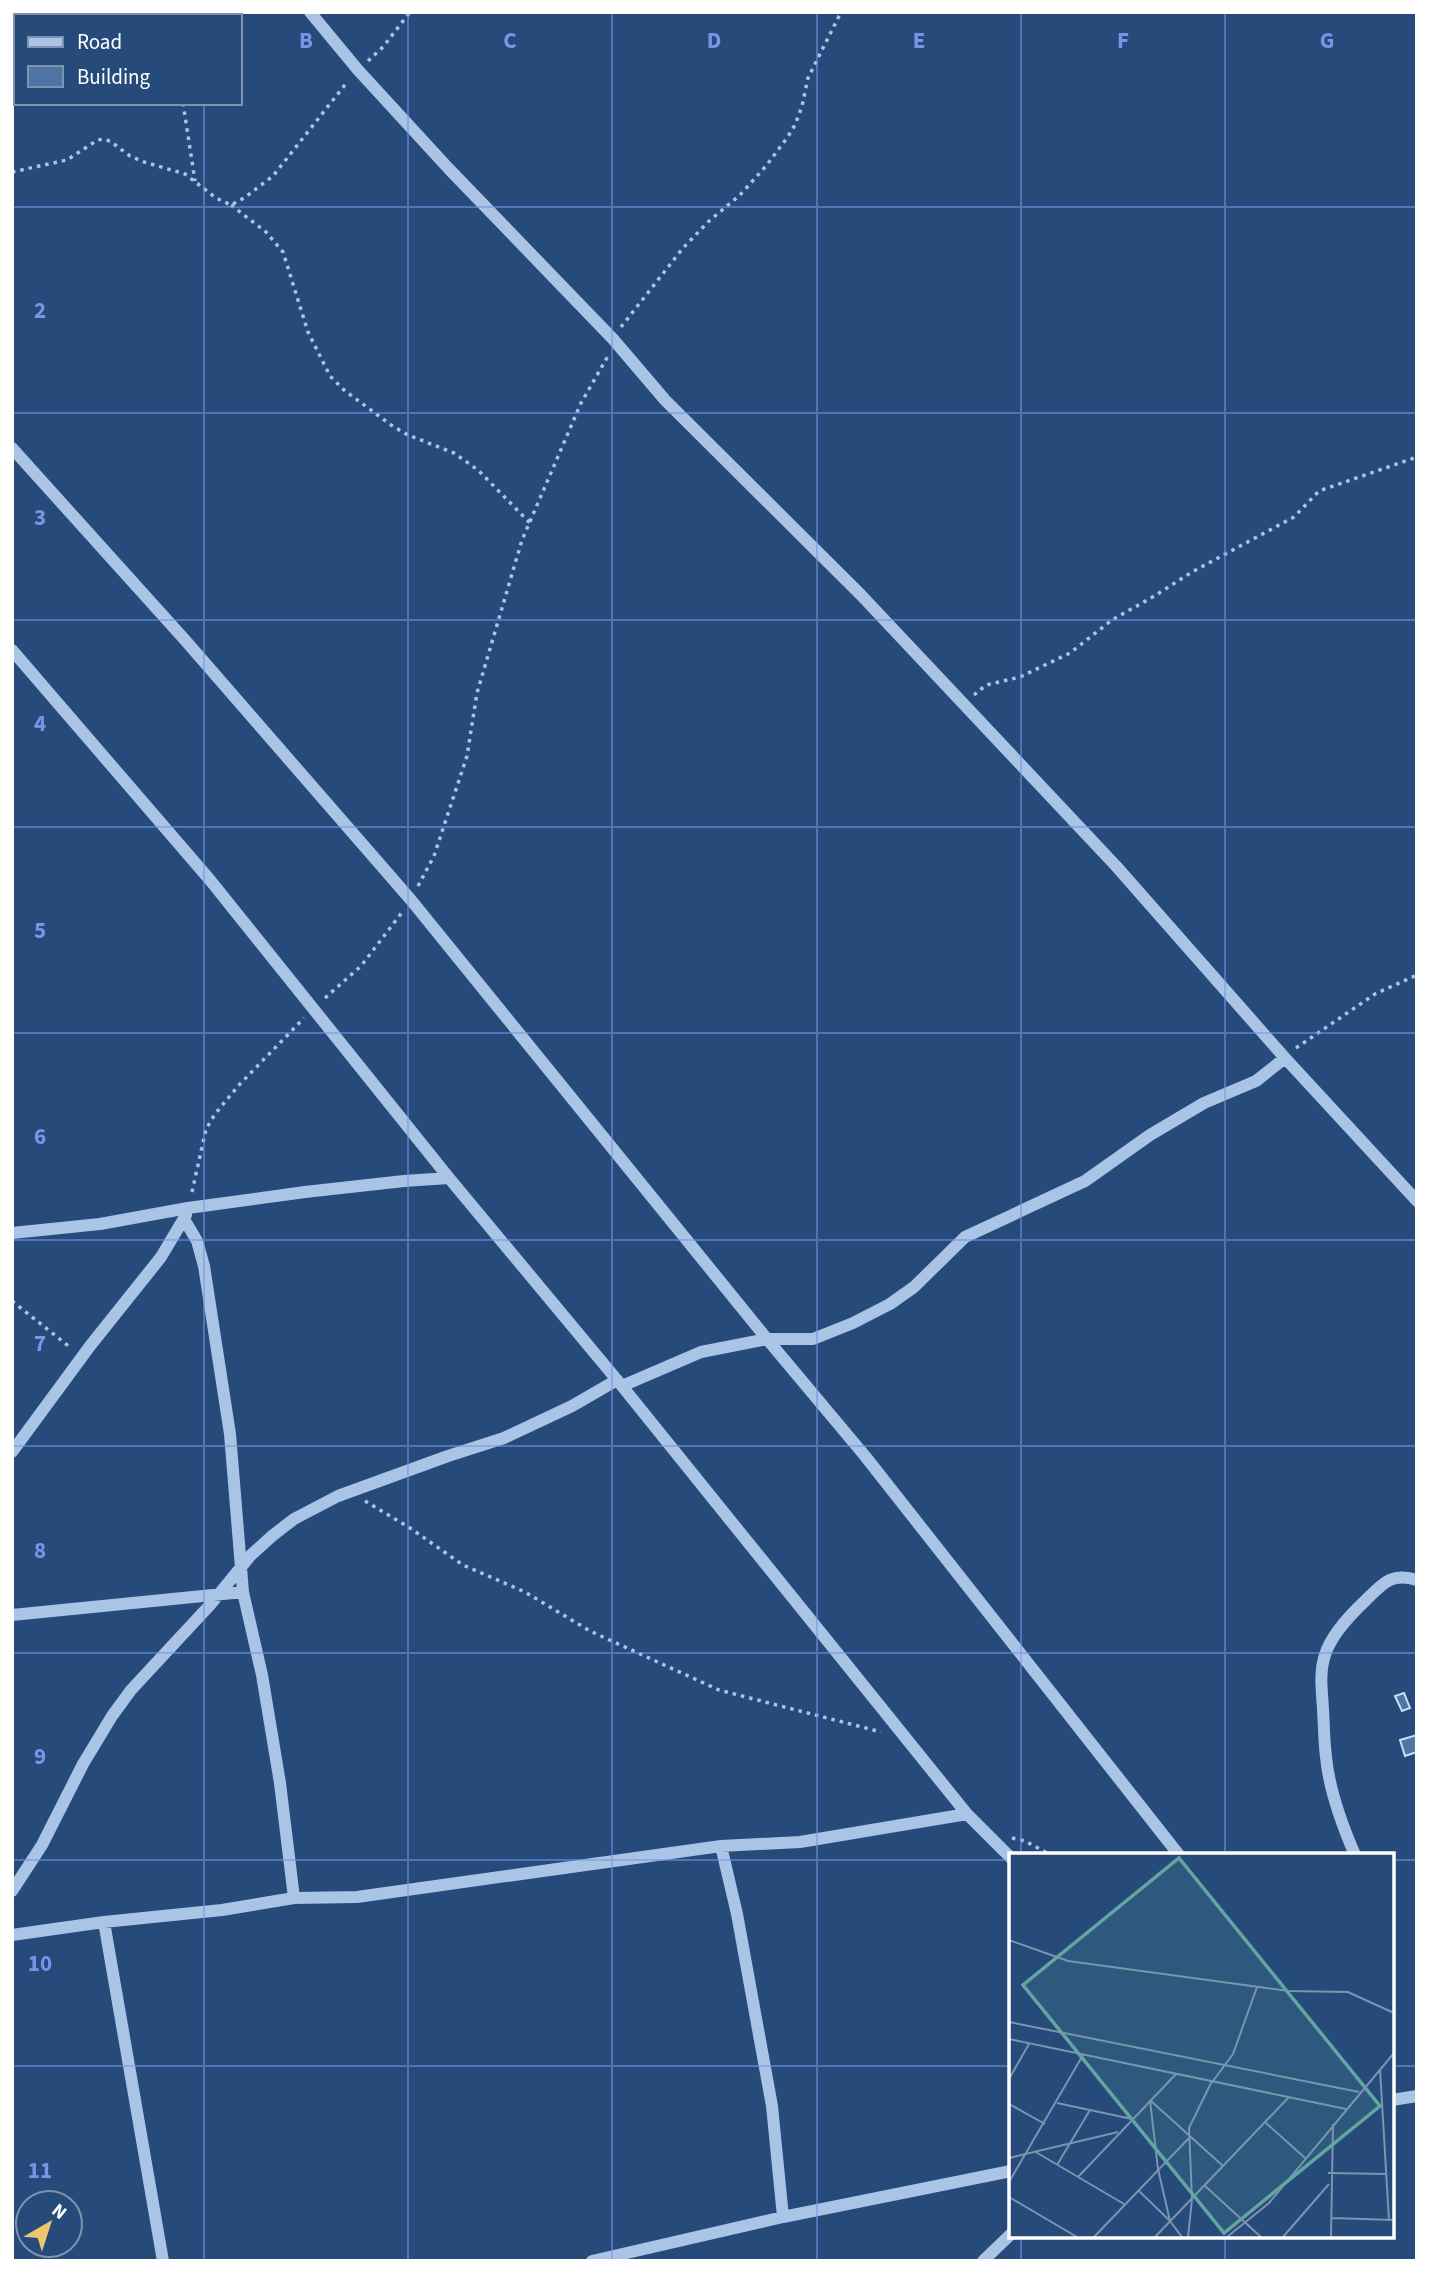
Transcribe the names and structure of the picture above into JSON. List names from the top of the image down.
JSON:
{
  "legend": ["Road", "Building"],
  "north": "top right",
  "grid": {
    "columns": [
      "B",
      "C",
      "D",
      "E",
      "F",
      "G"
    ],
    "rows": [
      "2",
      "3",
      "4",
      "5",
      "6",
      "7",
      "8",
      "9",
      "10",
      "11"
    ]
  }
}
